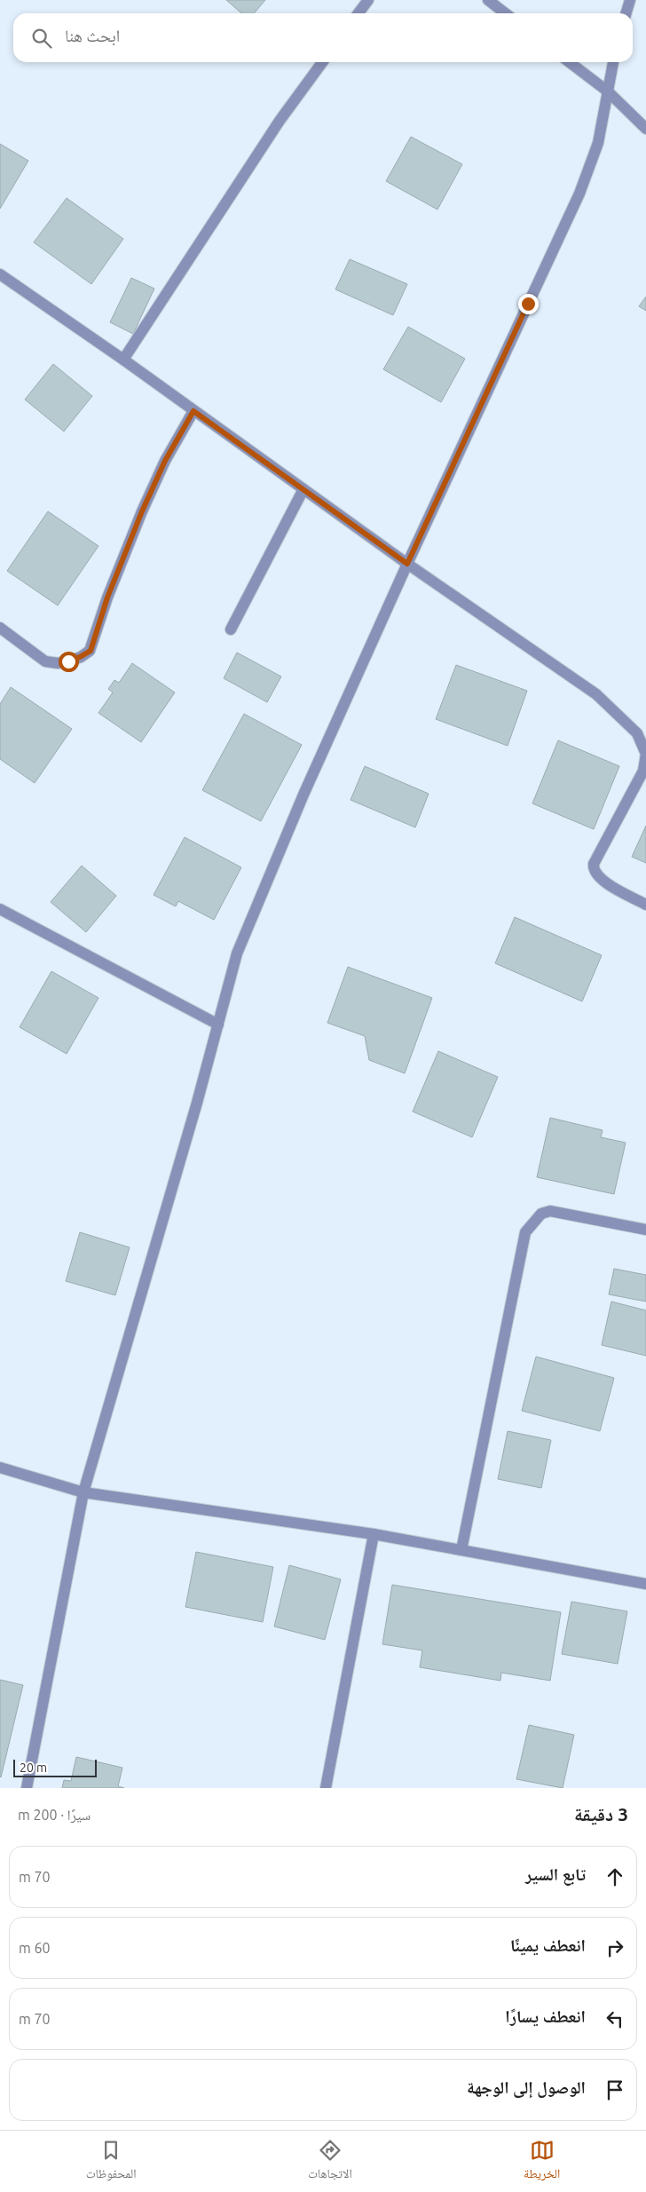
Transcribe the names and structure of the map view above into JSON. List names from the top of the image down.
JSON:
{
  "scale_bar": "20 m",
  "page": {
    "search": "ابحث هنا",
    "scale": "20 m",
    "heading": ["3 دقيقة", "سيرًا · 200 m"],
    "list": [
      ["تابع السير", "70 m"],
      ["انعطف يمينًا", "60 m"],
      ["انعطف يسارًا", "70 m"],
      "الوصول إلى الوجهة"
    ],
    "nav": ["الخريطة", "الاتجاهات", "المحفوظات"]
  }
}
